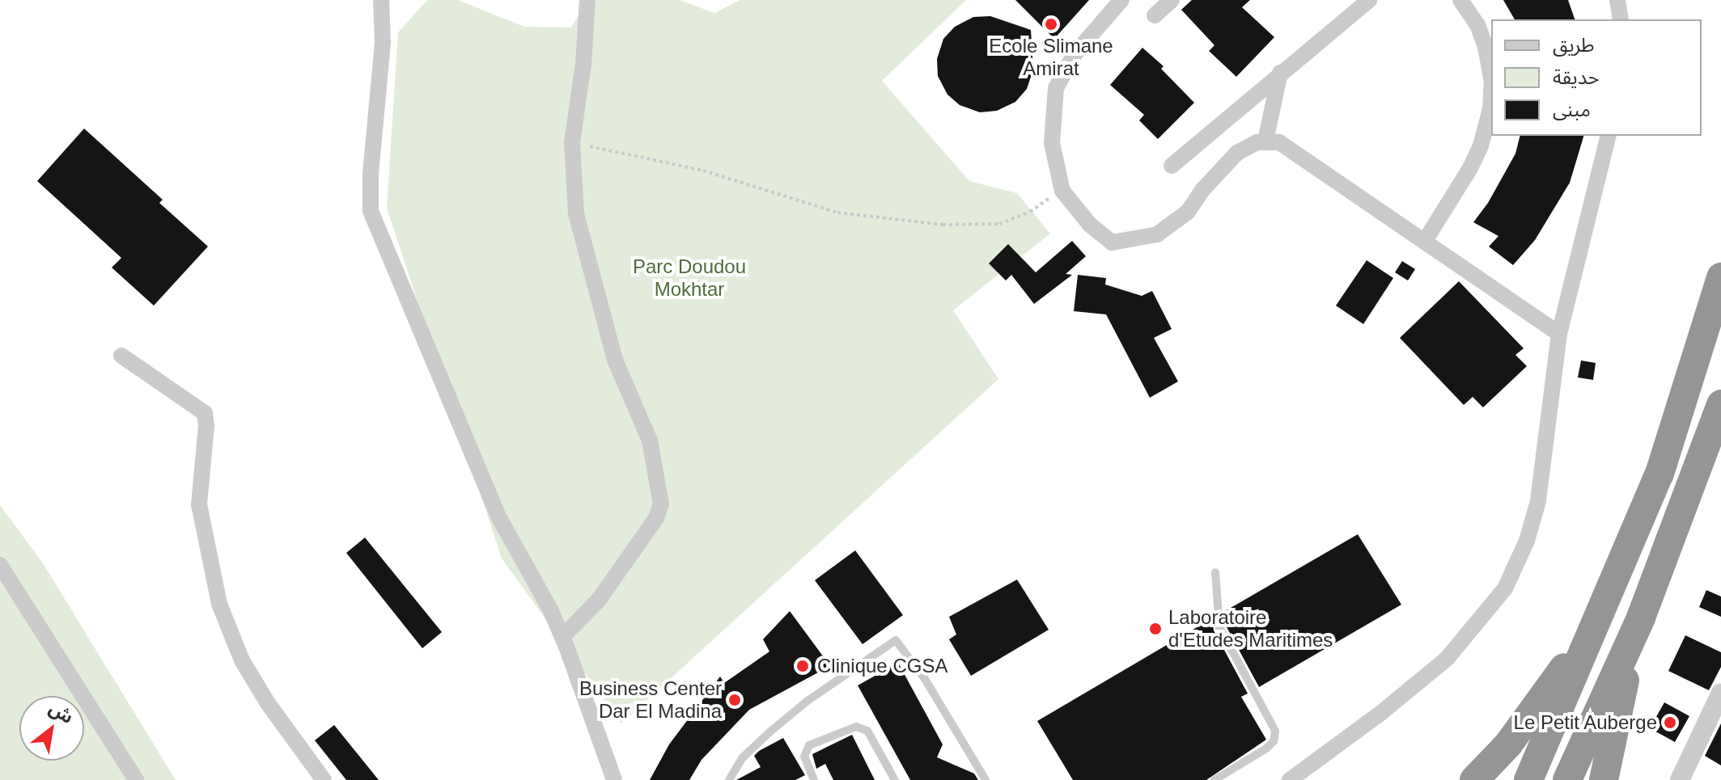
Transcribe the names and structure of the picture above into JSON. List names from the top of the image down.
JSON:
{
  "parks": ["Parc Doudou Mokhtar"],
  "places": [
    "Ecole Slimane Amirat",
    "Laboratoire d'Etudes Maritimes",
    "Clinique CGSA",
    "Business Center Dar El Madina",
    "Le Petit Auberge"
  ],
  "legend": ["طريق", "حديقة", "مبنى"],
  "north": "top right"
}
